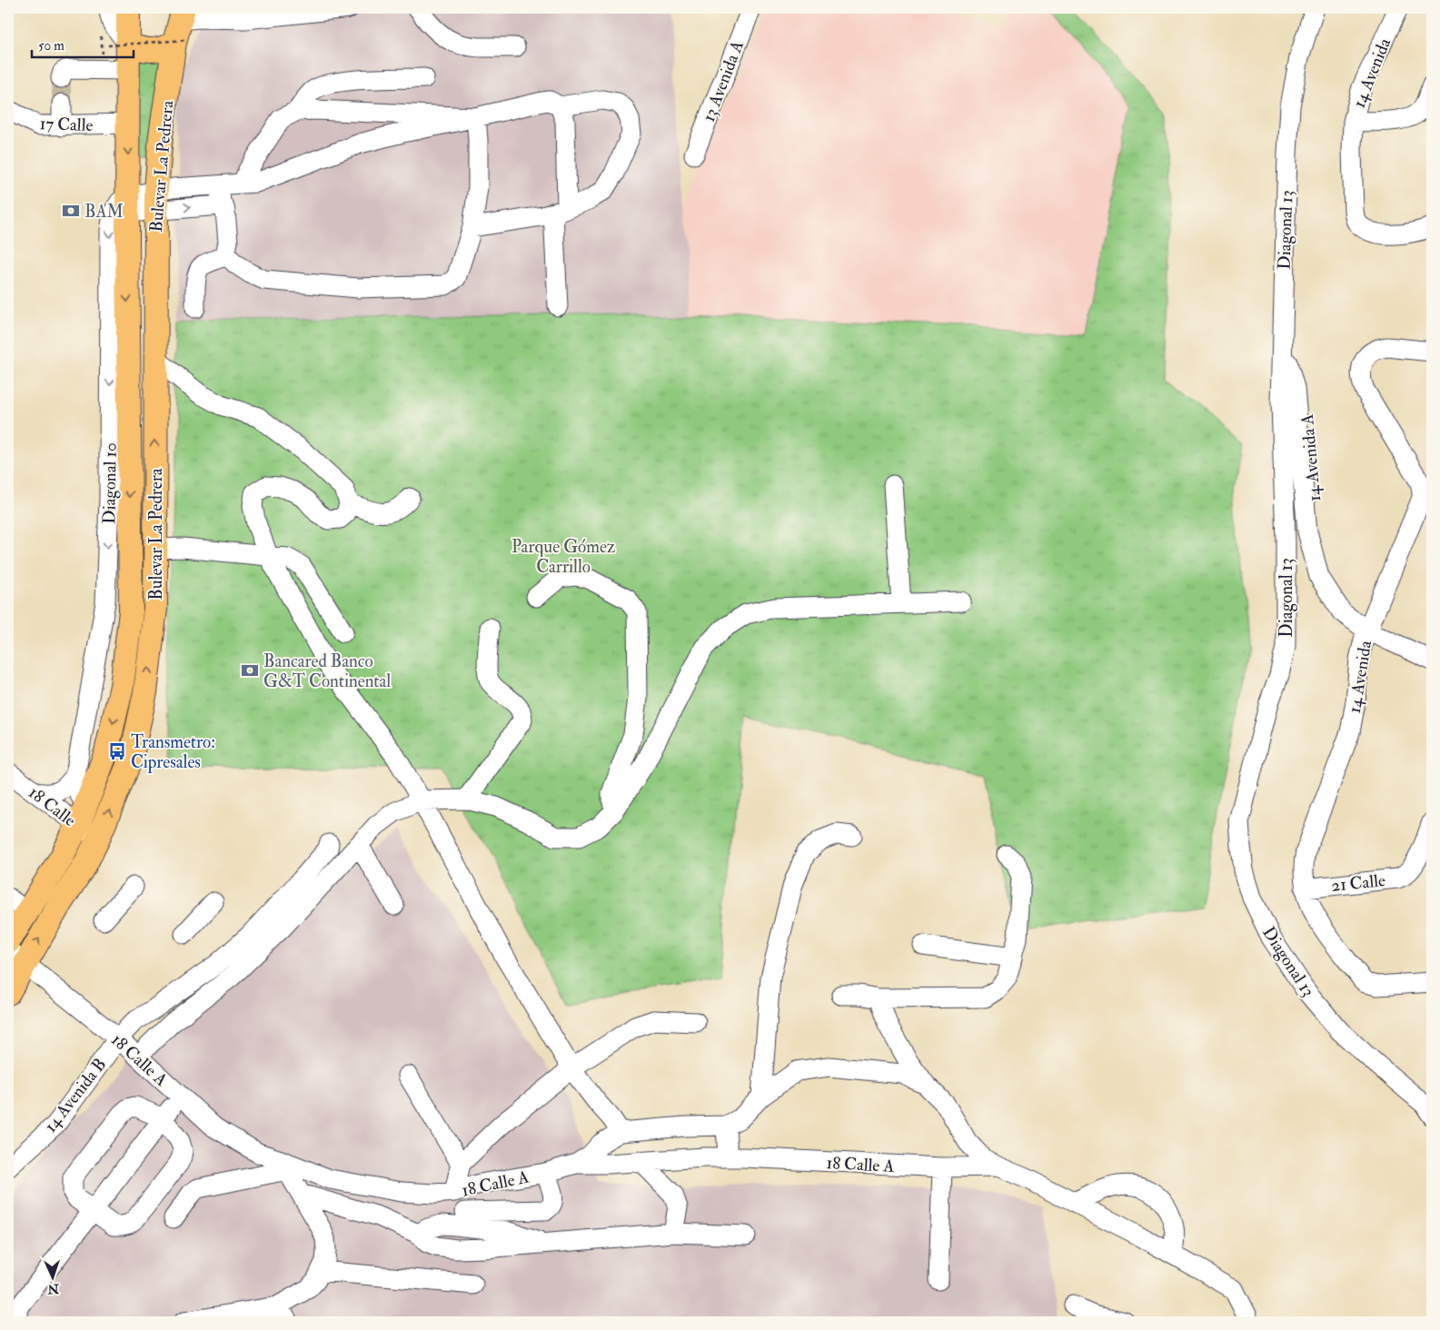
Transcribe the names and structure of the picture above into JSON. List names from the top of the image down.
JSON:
{
  "streets": {
    "main road": ["Bulevar La Pedrera"],
    "street": [
      "14 Avenida",
      "13 Avenida A",
      "17 Calle",
      "Diagonal 13",
      "14 Avenida A",
      "Diagonal 10",
      "18 Calle",
      "21 Calle",
      "18 Calle A",
      "14 Avenida B"
    ]
  },
  "crossings": [
    ["14 Avenida", "14 Avenida A"],
    ["14 Avenida", "21 Calle"],
    ["17 Calle", "Bulevar La Pedrera"],
    ["Bulevar La Pedrera", "Diagonal 10"],
    ["Bulevar La Pedrera", "18 Calle"],
    ["Bulevar La Pedrera", "18 Calle A"],
    ["Diagonal 13", "14 Avenida A"],
    ["18 Calle A", "14 Avenida B"]
  ],
  "one_way": ["Diagonal 10"],
  "parks": ["Parque Gómez Carrillo"],
  "places": {
    "bank": ["BAM", "Bancared Banco G&T Continental"],
    "bus stop": ["Transmetro: Cipresales"]
  },
  "scale_bar": "50 m",
  "north": "bottom"
}
